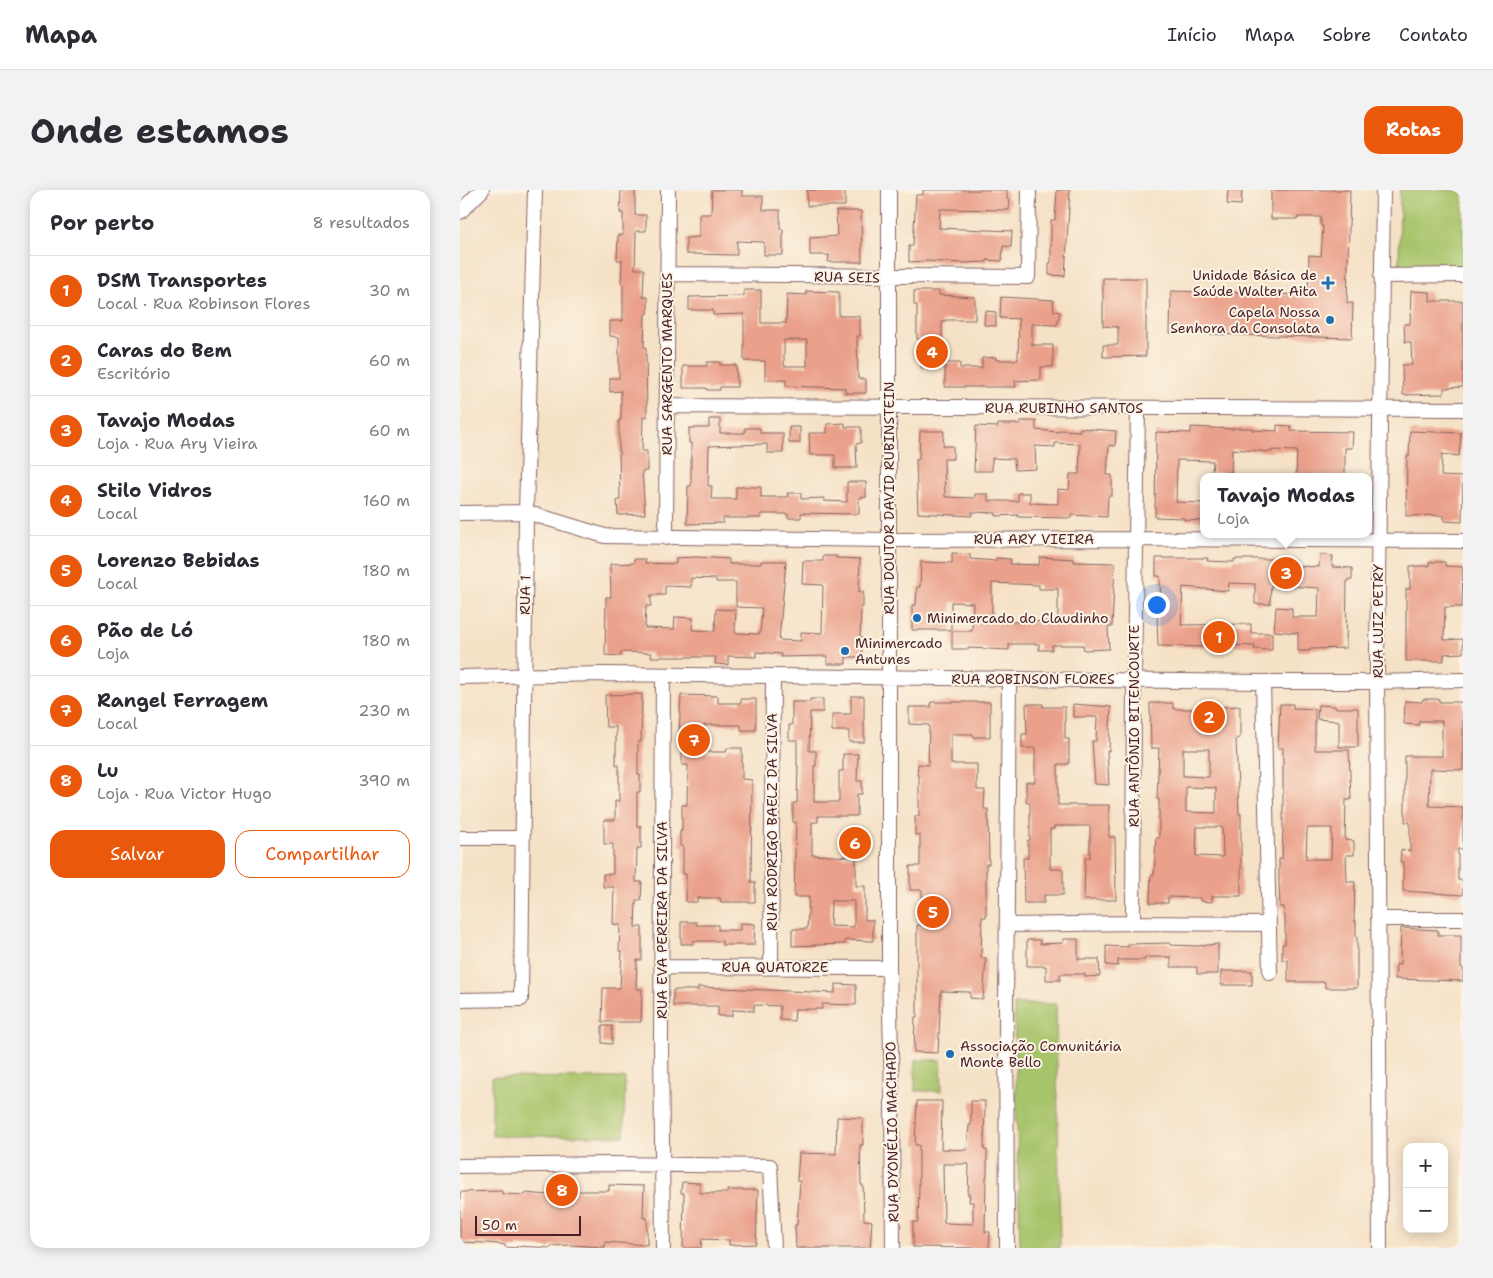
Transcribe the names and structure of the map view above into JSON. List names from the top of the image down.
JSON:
{
  "streets": {
    "street": [
      "RUA SEIS",
      "RUA SARGENTO MARQUES",
      "RUA RUBINHO SANTOS",
      "RUA DOUTOR DAVID RUBINSTEIN",
      "RUA ARY VIEIRA",
      "RUA 1",
      "RUA LUIZ PETRY",
      "RUA ROBINSON FLORES",
      "RUA ANTÔNIO BITENCOURTE",
      "RUA RODRIGO BAELZ DA SILVA",
      "RUA EVA PEREIRA DA SILVA",
      "RUA QUATORZE",
      "RUA DYONÉLIO MACHADO"
    ]
  },
  "crossings": [
    ["RUA SEIS", "RUA SARGENTO MARQUES"],
    ["RUA SEIS", "RUA DOUTOR DAVID RUBINSTEIN"],
    ["RUA SARGENTO MARQUES", "RUA RUBINHO SANTOS"],
    ["RUA SARGENTO MARQUES", "RUA ARY VIEIRA"],
    ["RUA RUBINHO SANTOS", "RUA DOUTOR DAVID RUBINSTEIN"],
    ["RUA RUBINHO SANTOS", "RUA LUIZ PETRY"],
    ["RUA RUBINHO SANTOS", "RUA ANTÔNIO BITENCOURTE"],
    ["RUA DOUTOR DAVID RUBINSTEIN", "RUA ARY VIEIRA"],
    ["RUA DOUTOR DAVID RUBINSTEIN", "RUA ROBINSON FLORES"],
    ["RUA DOUTOR DAVID RUBINSTEIN", "RUA QUATORZE"],
    ["RUA DOUTOR DAVID RUBINSTEIN", "RUA DYONÉLIO MACHADO"],
    ["RUA ARY VIEIRA", "RUA 1"],
    ["RUA ARY VIEIRA", "RUA LUIZ PETRY"],
    ["RUA ARY VIEIRA", "RUA ANTÔNIO BITENCOURTE"],
    ["RUA 1", "RUA ROBINSON FLORES"],
    ["RUA LUIZ PETRY", "RUA ROBINSON FLORES"],
    ["RUA ROBINSON FLORES", "RUA ANTÔNIO BITENCOURTE"],
    ["RUA ROBINSON FLORES", "RUA RODRIGO BAELZ DA SILVA"],
    ["RUA ROBINSON FLORES", "RUA EVA PEREIRA DA SILVA"],
    ["RUA RODRIGO BAELZ DA SILVA", "RUA QUATORZE"],
    ["RUA EVA PEREIRA DA SILVA", "RUA QUATORZE"]
  ],
  "places": {
    "health": ["Unidade Básica de Saúde Walter Aita"],
    "other": [
      "Capela Nossa Senhora da Consolata",
      "Minimercado do Claudinho",
      "Minimercado Antunes",
      "Associação Comunitária Monte Bello"
    ]
  },
  "scale_bar": "50 m",
  "page": {
    "header": "Mapa",
    "nav": [
      "Início",
      "Mapa",
      "Sobre",
      "Contato"
    ],
    "buttons": [
      "Rotas",
      ["Salvar", "Compartilhar"]
    ],
    "title": "Onde estamos",
    "heading": ["Por perto", "8 resultados"],
    "list": [
      {
        "mark": "1",
        "name": "DSM Transportes",
        "note": "Local · Rua Robinson Flores",
        "value": "30 m"
      },
      {
        "mark": "2",
        "name": "Caras do Bem",
        "note": "Escritório",
        "value": "60 m"
      },
      {
        "mark": "3",
        "name": "Tavajo Modas",
        "note": "Loja · Rua Ary Vieira",
        "value": "60 m"
      },
      {
        "mark": "4",
        "name": "Stilo Vidros",
        "note": "Local",
        "value": "160 m"
      },
      {
        "mark": "5",
        "name": "Lorenzo Bebidas",
        "note": "Local",
        "value": "180 m"
      },
      {
        "mark": "6",
        "name": "Pão de Ló",
        "note": "Loja",
        "value": "180 m"
      },
      {
        "mark": "7",
        "name": "Rangel Ferragem",
        "note": "Local",
        "value": "230 m"
      },
      {
        "mark": "8",
        "name": "Lu",
        "note": "Loja · Rua Victor Hugo",
        "value": "390 m"
      }
    ],
    "pins": [
      "4",
      "3",
      "1",
      "2",
      "7",
      "6",
      "5",
      "8"
    ],
    "popup": ["Tavajo Modas", "Loja"],
    "map_buttons": ["+", "−"],
    "scale": "50 m"
  }
}
